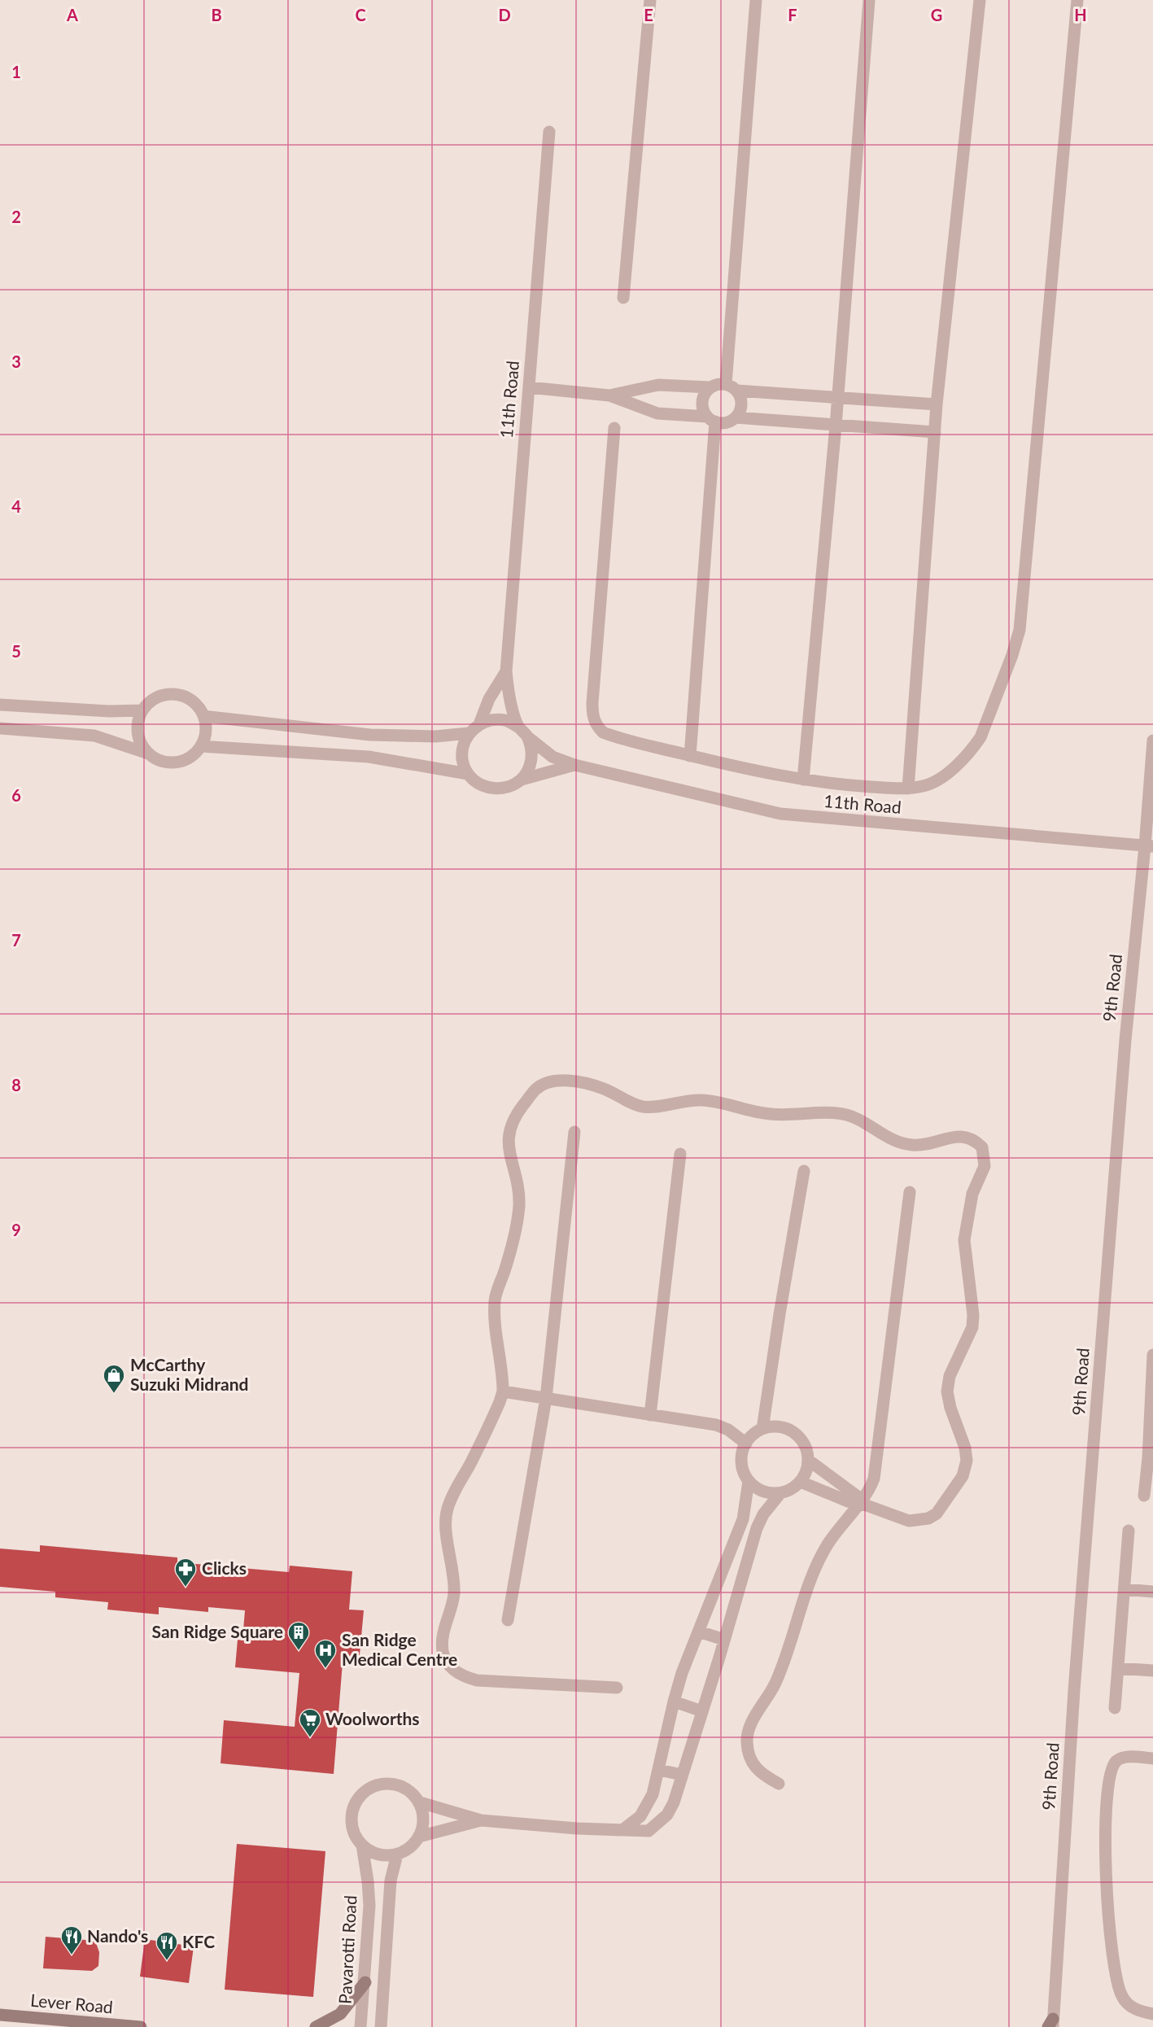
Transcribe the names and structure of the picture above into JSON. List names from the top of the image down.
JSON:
{
  "streets": {
    "main road": ["Lever Road"],
    "street": ["11th Road", "9th Road", "Pavarotti Road"]
  },
  "crossings": [
    ["11th Road", "9th Road"]
  ],
  "places": {
    "shop": ["McCarthy Suzuki Midrand"],
    "pharmacy": ["Clicks"],
    "building": ["San Ridge Square"],
    "hospital": ["San Ridge Medical Centre"],
    "supermarket": ["Woolworths"],
    "restaurant": ["Nando's", "KFC"]
  },
  "grid": {
    "columns": [
      "A",
      "B",
      "C",
      "D",
      "E",
      "F",
      "G",
      "H"
    ],
    "rows": [
      "1",
      "2",
      "3",
      "4",
      "5",
      "6",
      "7",
      "8",
      "9"
    ]
  }
}
